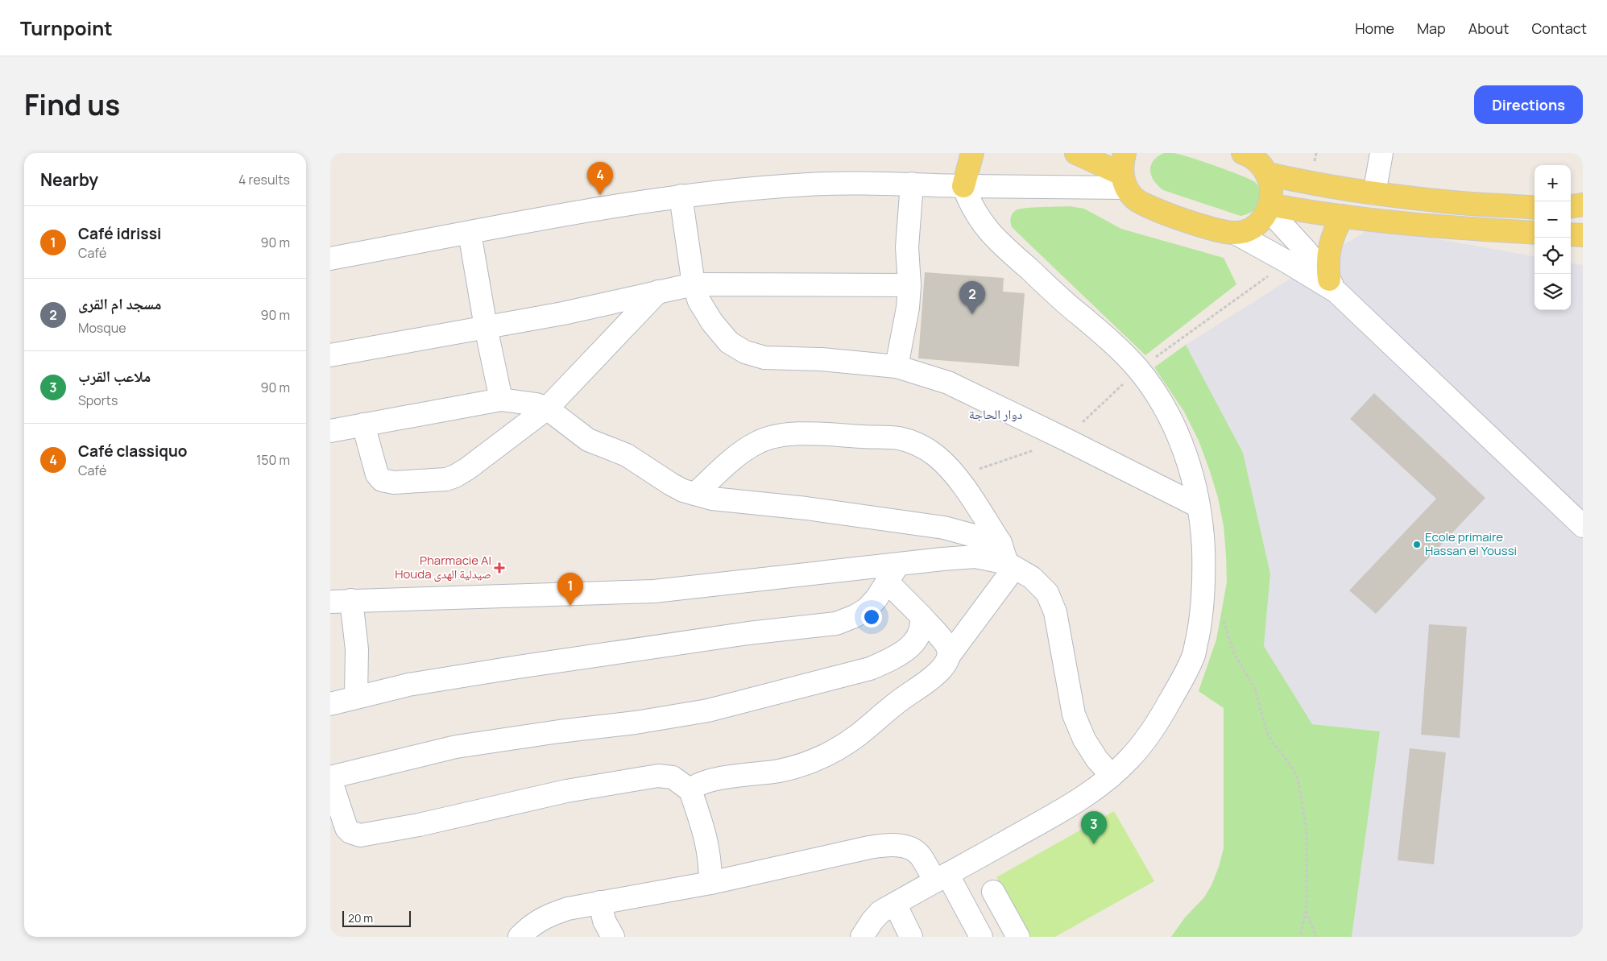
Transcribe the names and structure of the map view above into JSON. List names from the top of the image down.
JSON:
{
  "districts": ["دوار الحاجة"],
  "places": {
    "other": ["Ecole primaire Hassan el Youssi"],
    "health": ["Pharmacie Al Houda صيدلية الهدى"]
  },
  "scale_bar": "20 m",
  "page": {
    "header": "Turnpoint",
    "nav": [
      "Home",
      "Map",
      "About",
      "Contact"
    ],
    "title": "Find us",
    "buttons": "Directions",
    "heading": ["Nearby", "4 results"],
    "pins": [
      "4",
      "2",
      "1",
      "3"
    ],
    "map_buttons": ["+", "−"],
    "list": [
      {
        "mark": "1",
        "name": "Café idrissi",
        "note": "Café",
        "value": "90 m"
      },
      {
        "mark": "2",
        "name": "مسجد ام القرى",
        "note": "Mosque",
        "value": "90 m"
      },
      {
        "mark": "3",
        "name": "ملاعب القرب",
        "note": "Sports",
        "value": "90 m"
      },
      {
        "mark": "4",
        "name": "Café classiquo",
        "note": "Café",
        "value": "150 m"
      }
    ],
    "scale": "20 m"
  }
}
